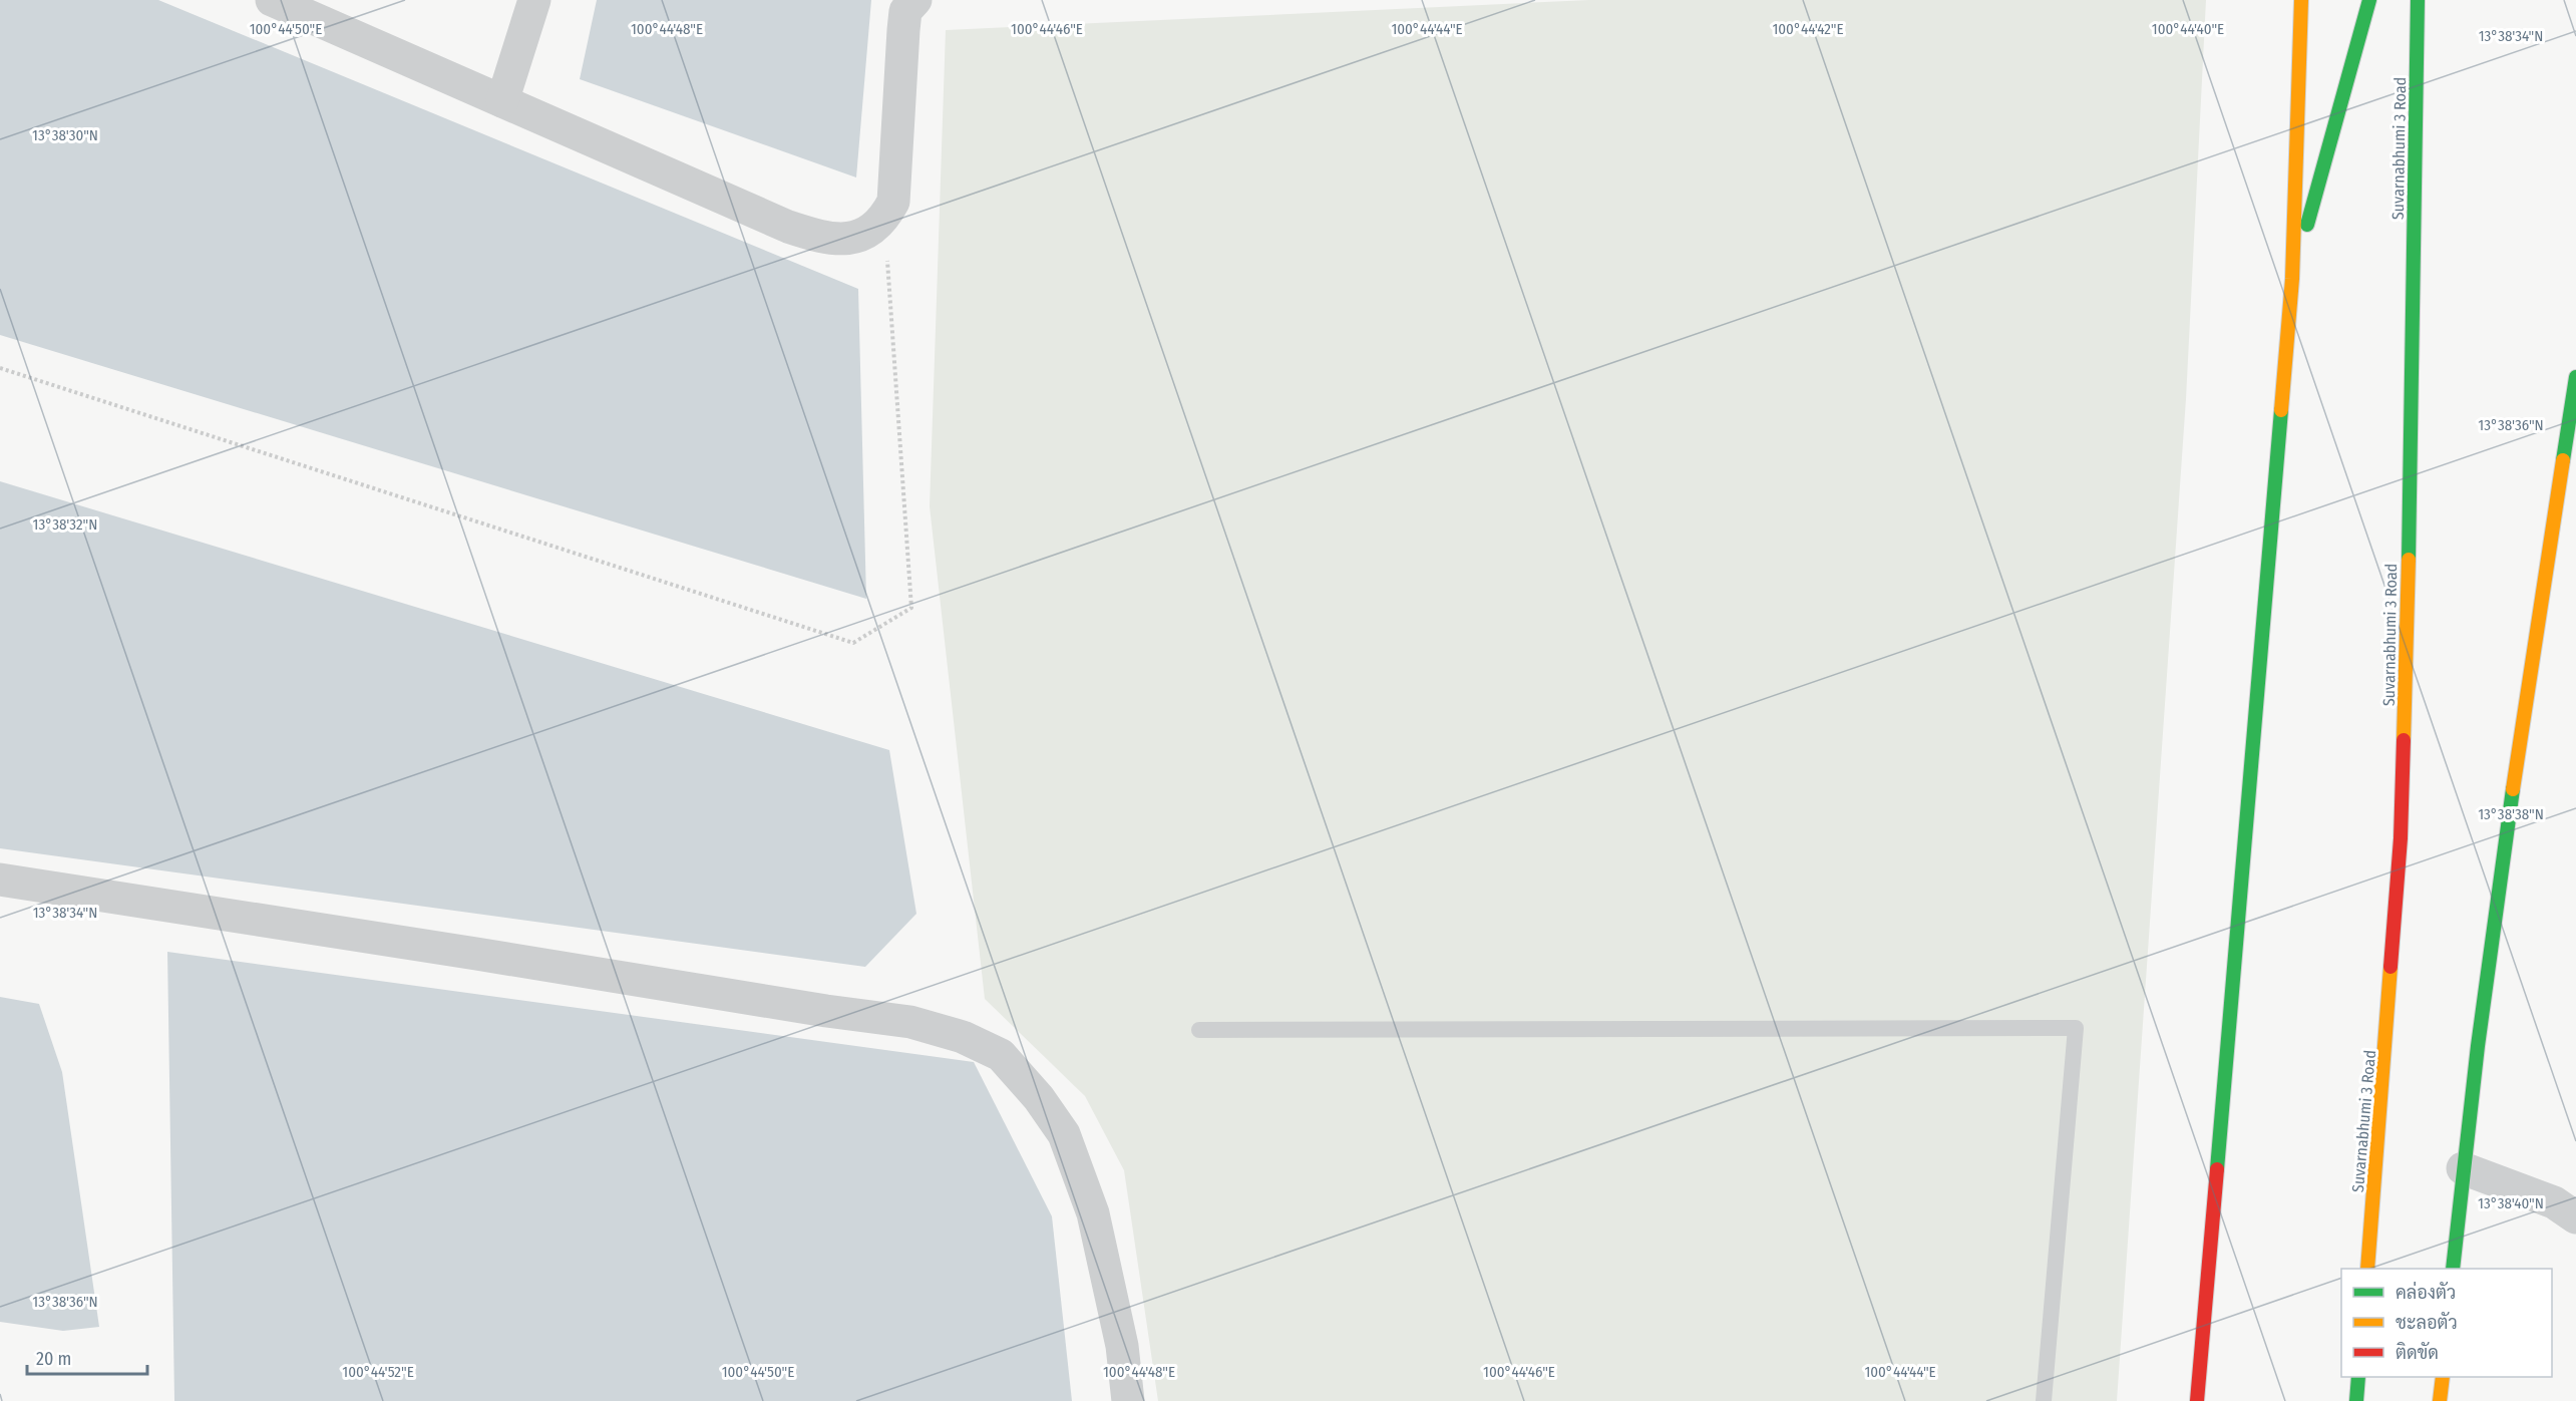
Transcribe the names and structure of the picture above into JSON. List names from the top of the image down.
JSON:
{
  "streets": {
    "main road": ["Suvarnabhumi 3 Road"]
  },
  "legend": ["คล่องตัว", "ชะลอตัว", "ติดขัด"],
  "scale_bar": "20 m",
  "coordinates": [
    "100°44'40\"E",
    "100°44'50\"E",
    "100°44'48\"E",
    "100°44'46\"E",
    "100°44'44\"E",
    "100°44'42\"E",
    "13°38'34\"N",
    "13°38'30\"N",
    "13°38'36\"N",
    "13°38'32\"N",
    "13°38'38\"N",
    "13°38'40\"N",
    "100°44'52\"E"
  ]
}
